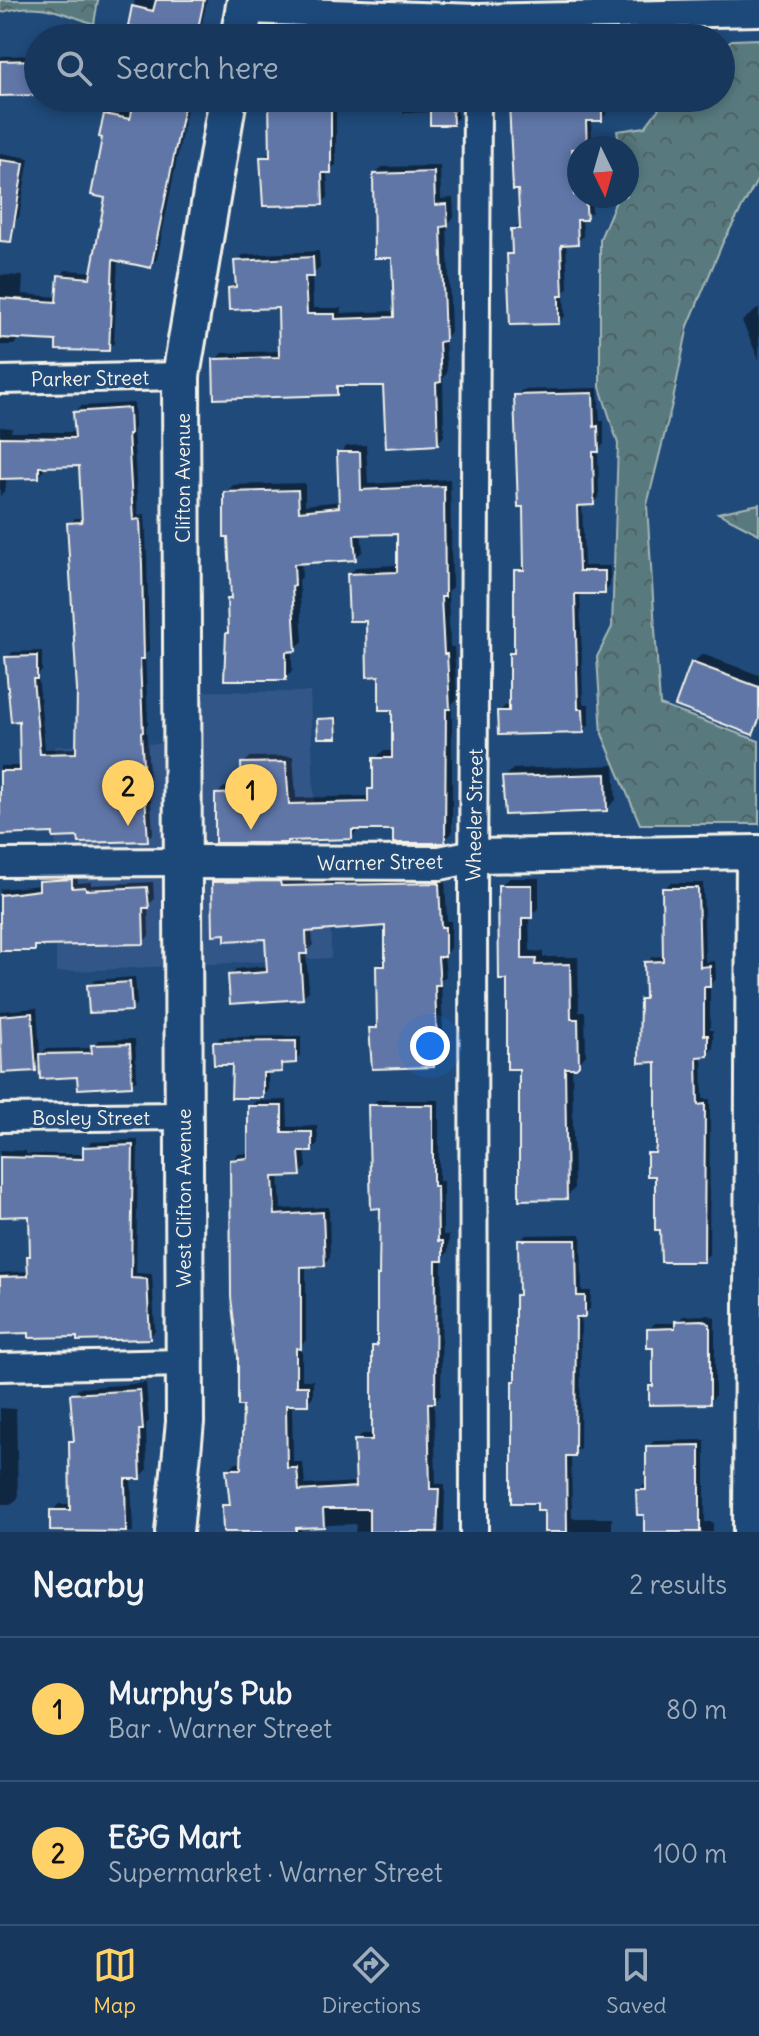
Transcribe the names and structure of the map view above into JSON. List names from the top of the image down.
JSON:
{
  "streets": {
    "main road": ["Clifton Avenue", "West Clifton Avenue"],
    "street": [
      "Parker Street",
      "Wheeler Street",
      "Warner Street",
      "Bosley Street"
    ]
  },
  "crossings": [
    ["Parker Street", "Clifton Avenue"],
    ["Clifton Avenue", "Warner Street"],
    ["Clifton Avenue", "West Clifton Avenue"],
    ["Wheeler Street", "Warner Street"],
    ["Warner Street", "West Clifton Avenue"],
    ["Bosley Street", "West Clifton Avenue"]
  ],
  "north": "bottom",
  "page": {
    "search": "Search here",
    "pins": ["2", "1"],
    "heading": ["Nearby", "2 results"],
    "list": [
      {
        "mark": "1",
        "name": "Murphy’s Pub",
        "note": "Bar · Warner Street",
        "value": "80 m"
      },
      {
        "mark": "2",
        "name": "E&G Mart",
        "note": "Supermarket · Warner Street",
        "value": "100 m"
      }
    ],
    "nav": ["Map", "Directions", "Saved"]
  }
}
